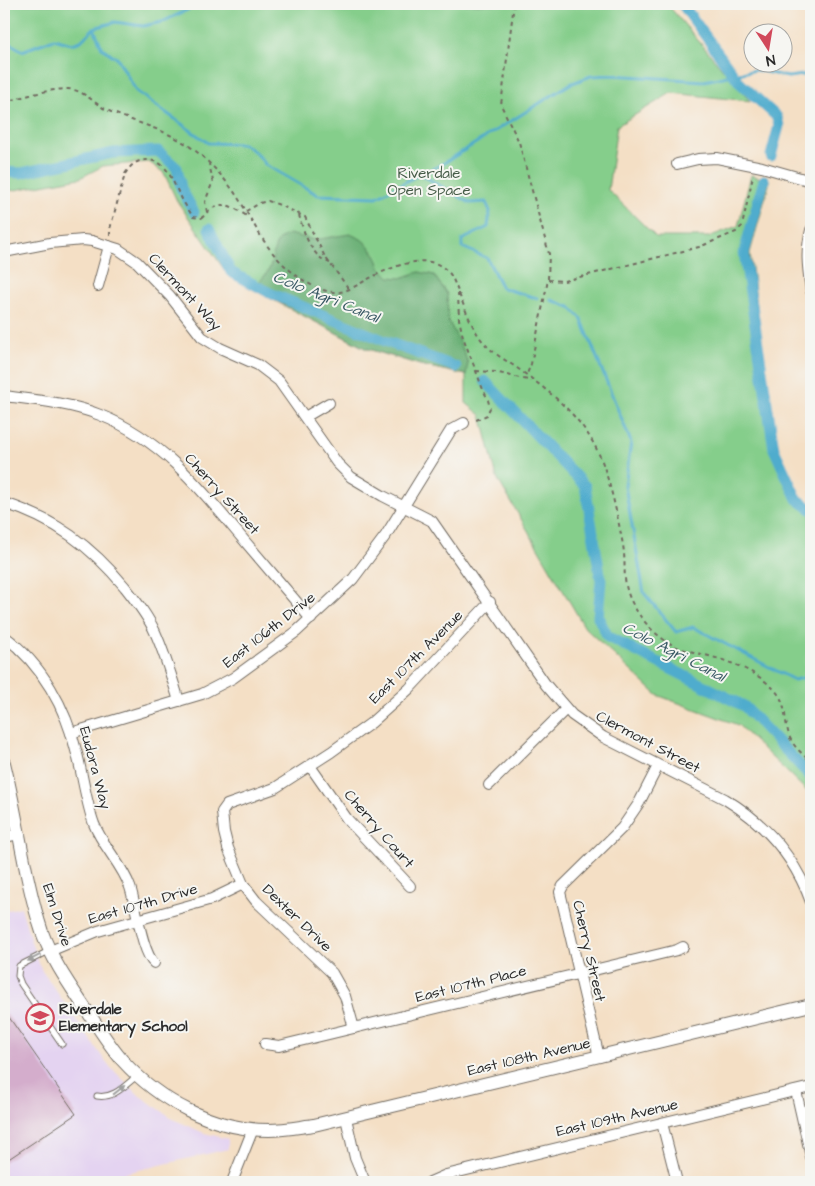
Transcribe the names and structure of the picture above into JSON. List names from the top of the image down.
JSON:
{
  "streets": {
    "street": [
      "Clermont Way",
      "Cherry Street",
      "East 106th Drive",
      "East 107th Avenue",
      "Clermont Street",
      "Eudora Way",
      "Cherry Court",
      "East 107th Drive",
      "Elm Drive",
      "Dexter Drive",
      "East 107th Place",
      "East 108th Avenue",
      "East 109th Avenue"
    ]
  },
  "crossings": [
    ["Clermont Way", "East 106th Drive"],
    ["Clermont Way", "Clermont Street"],
    ["Cherry Street", "East 106th Drive"],
    ["Cherry Street", "Clermont Street"],
    ["Cherry Street", "East 107th Place"],
    ["Cherry Street", "East 108th Avenue"],
    ["East 106th Drive", "Clermont Street"],
    ["East 106th Drive", "Eudora Way"],
    ["East 107th Avenue", "Clermont Street"],
    ["East 107th Avenue", "Cherry Court"],
    ["East 107th Avenue", "Dexter Drive"],
    ["Eudora Way", "East 107th Drive"],
    ["East 107th Drive", "Elm Drive"],
    ["East 107th Drive", "Dexter Drive"],
    ["Elm Drive", "East 108th Avenue"],
    ["Dexter Drive", "East 107th Place"]
  ],
  "water": ["Colo Agri Canal"],
  "parks": ["Riverdale Open Space"],
  "places": {
    "school or university": ["Riverdale Elementary School"]
  },
  "north": "bottom"
}
